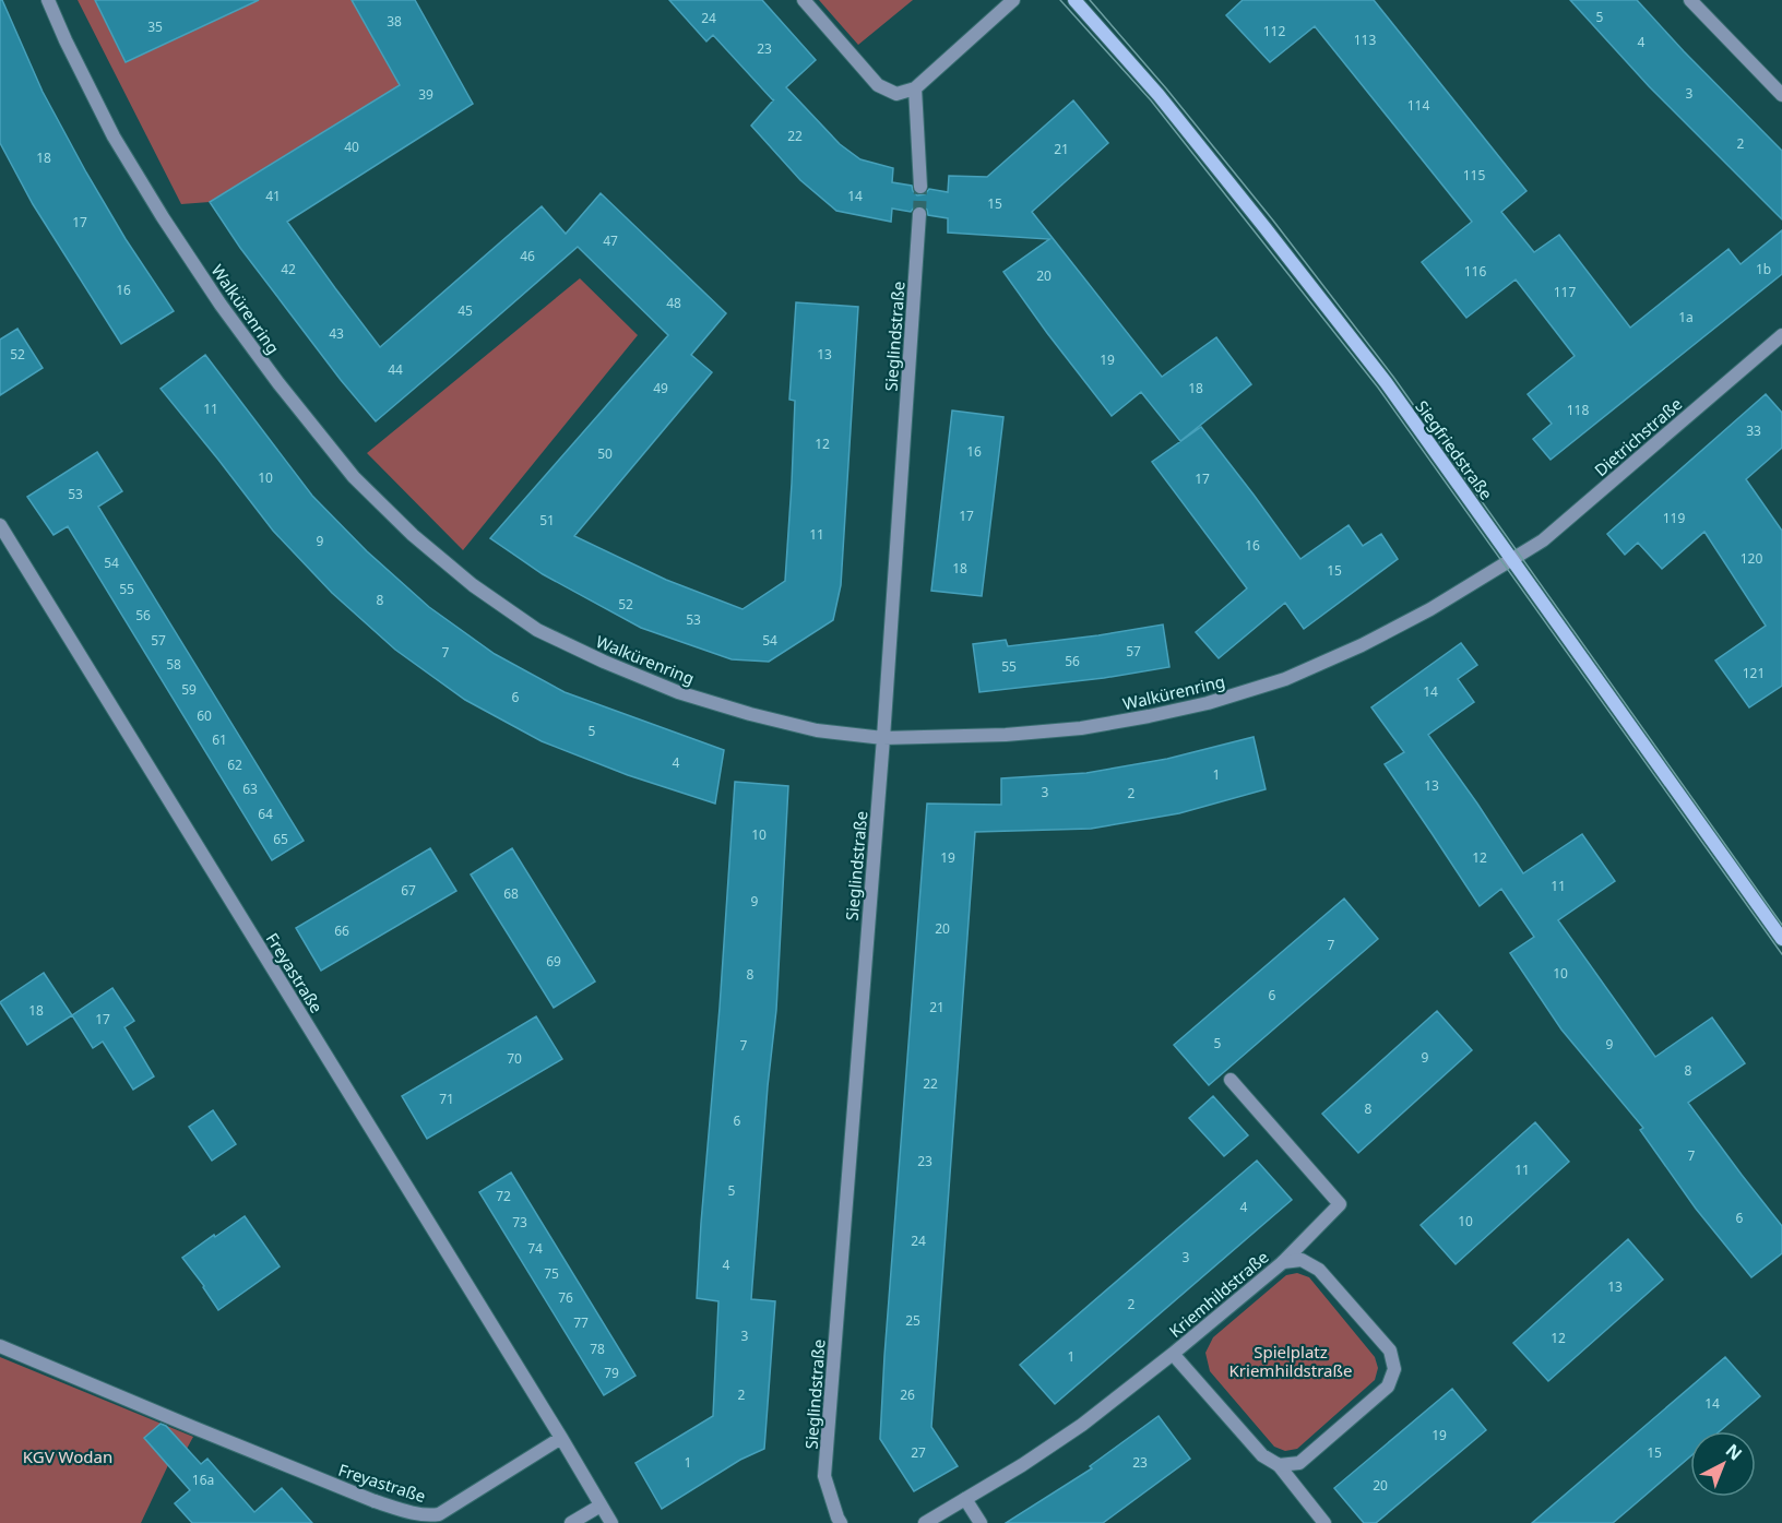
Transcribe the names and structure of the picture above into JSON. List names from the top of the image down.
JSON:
{
  "streets": {
    "street": [
      "Walkürenring",
      "Sieglindstraße",
      "Dietrichstraße",
      "Siegfriedstraße",
      "Freyastraße",
      "Kriemhildstraße"
    ]
  },
  "crossings": [
    ["Walkürenring", "Sieglindstraße"],
    ["Walkürenring", "Dietrichstraße"],
    ["Walkürenring", "Siegfriedstraße"],
    ["Dietrichstraße", "Siegfriedstraße"]
  ],
  "parks": ["Spielplatz Kriemhildstraße", "KGV Wodan"],
  "house_numbers": [
    "5",
    "24",
    "38",
    "35",
    "112",
    "113",
    "4",
    "23",
    "3",
    "39",
    "114",
    "22",
    "2",
    "40",
    "21",
    "18",
    "115",
    "41",
    "14",
    "15",
    "17",
    "47",
    "46",
    "42",
    "1b",
    "116",
    "20",
    "16",
    "117",
    "48",
    "45",
    "1a",
    "43",
    "52",
    "13",
    "19",
    "44",
    "49",
    "18",
    "11",
    "118",
    "33",
    "12",
    "16",
    "50",
    "10",
    "17",
    "53",
    "17",
    "119",
    "51",
    "11",
    "9",
    "16",
    "120",
    "54",
    "18",
    "15",
    "55",
    "8",
    "52",
    "56",
    "53",
    "57",
    "54",
    "57",
    "7",
    "56",
    "58",
    "55",
    "121",
    "59",
    "14",
    "6",
    "60",
    "5",
    "61",
    "4",
    "62",
    "1",
    "13",
    "63",
    "3",
    "2",
    "64",
    "10",
    "65",
    "19",
    "12",
    "11",
    "67",
    "68",
    "9",
    "20",
    "66",
    "7",
    "69",
    "10",
    "8",
    "6",
    "21",
    "18",
    "17",
    "5",
    "9",
    "7",
    "9",
    "70",
    "8",
    "22",
    "71",
    "8",
    "6",
    "7",
    "23",
    "11",
    "5",
    "72",
    "4",
    "6",
    "10",
    "73",
    "24",
    "74",
    "3",
    "4",
    "75",
    "13",
    "76",
    "2",
    "25",
    "77",
    "3",
    "12",
    "78",
    "1",
    "79",
    "2",
    "26",
    "14",
    "19",
    "27",
    "15",
    "1",
    "23",
    "16a",
    "20"
  ],
  "north": "top right"
}
